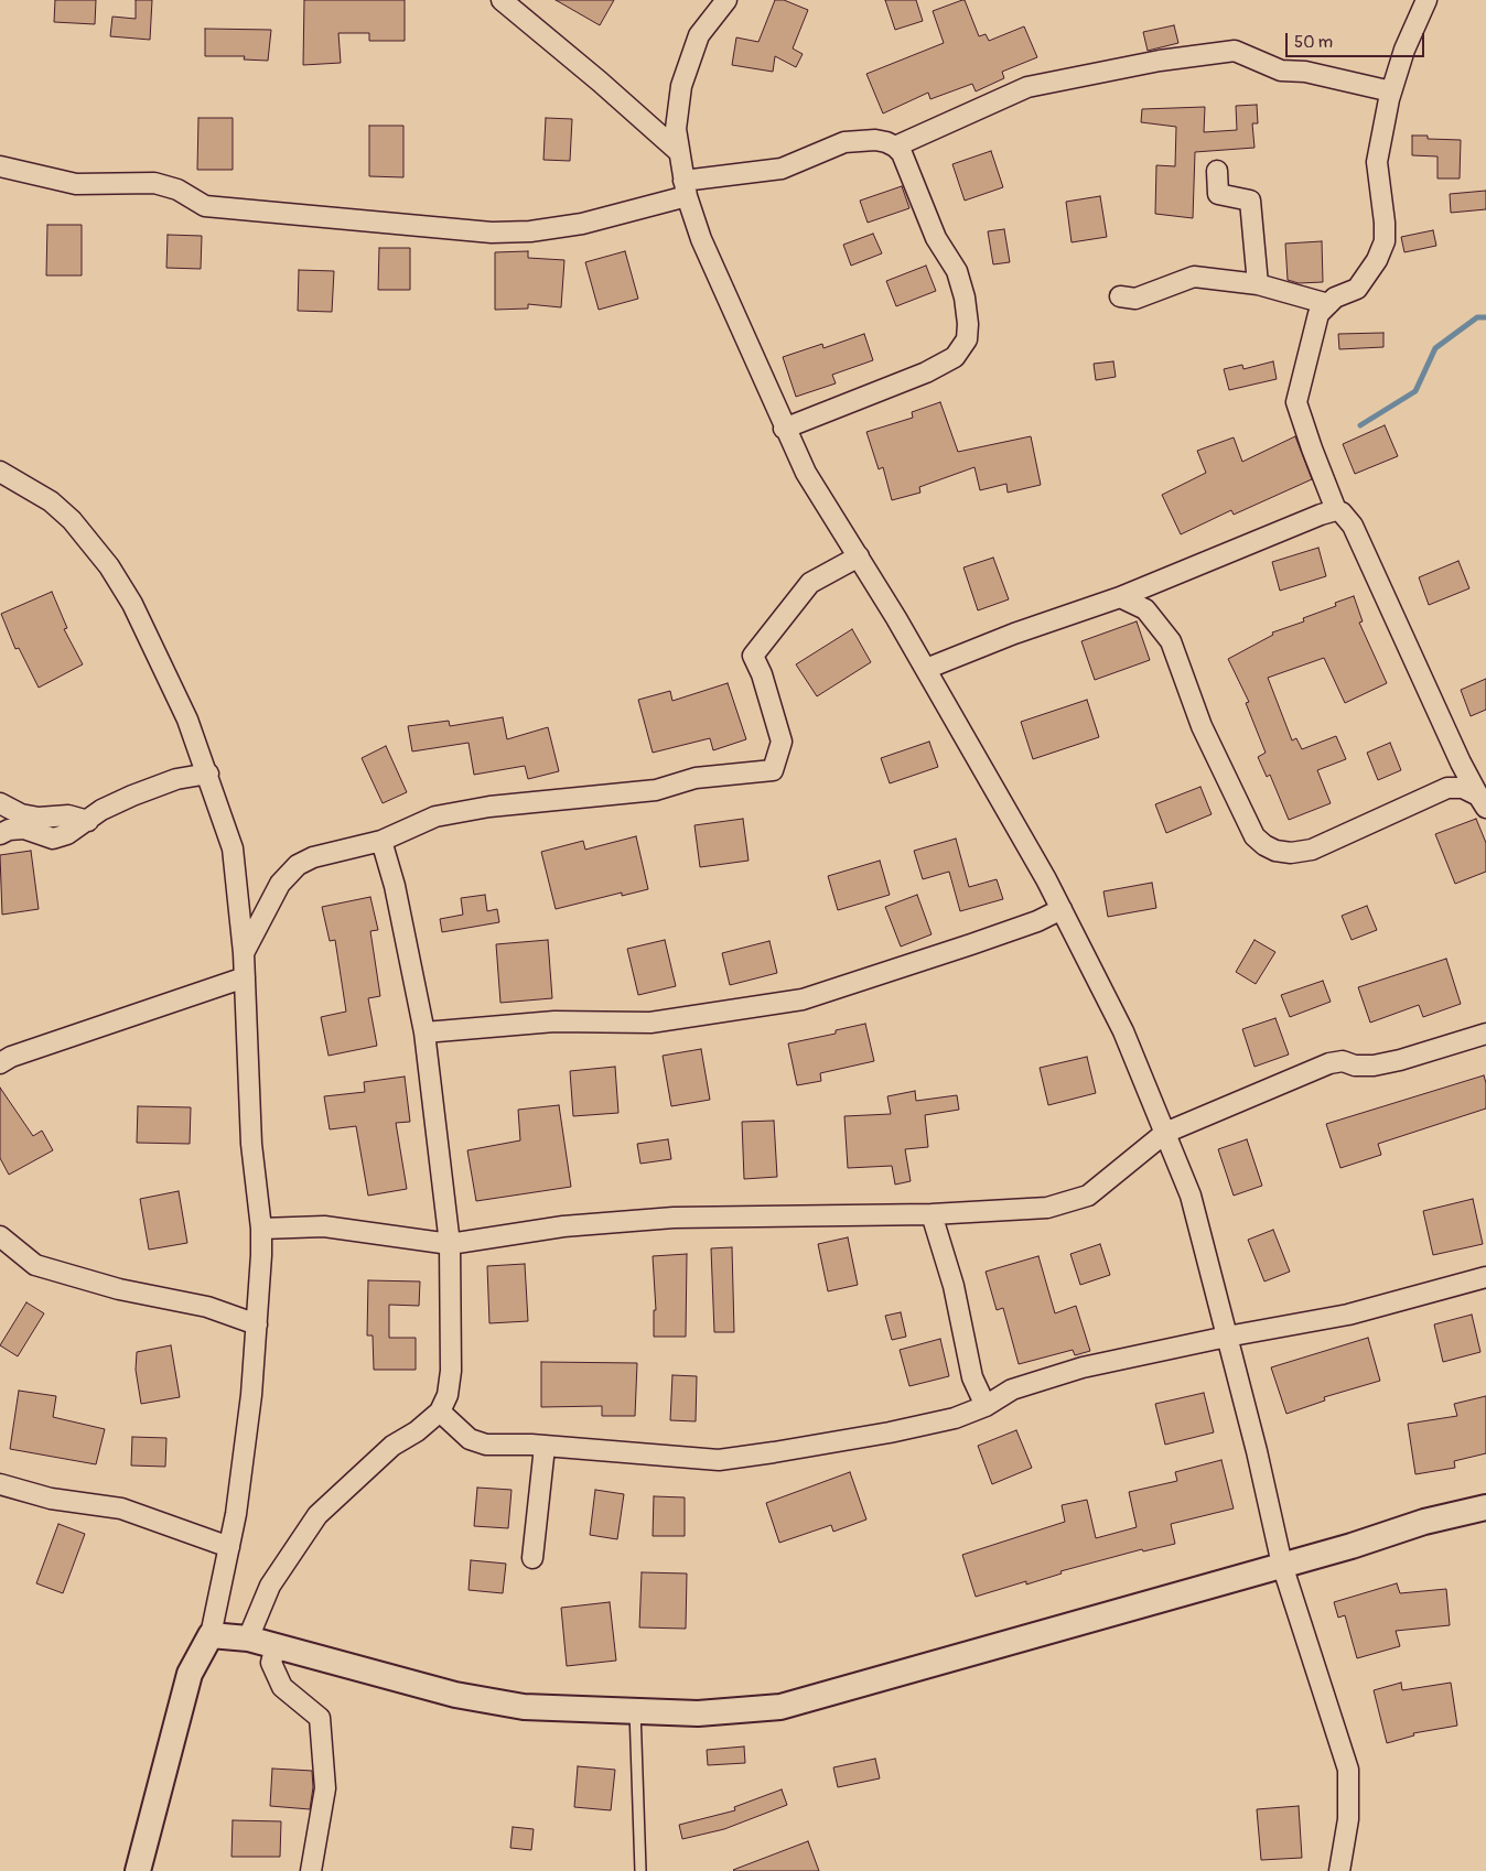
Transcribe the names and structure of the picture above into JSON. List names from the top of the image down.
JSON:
{
  "scale_bar": "50 m"
}
